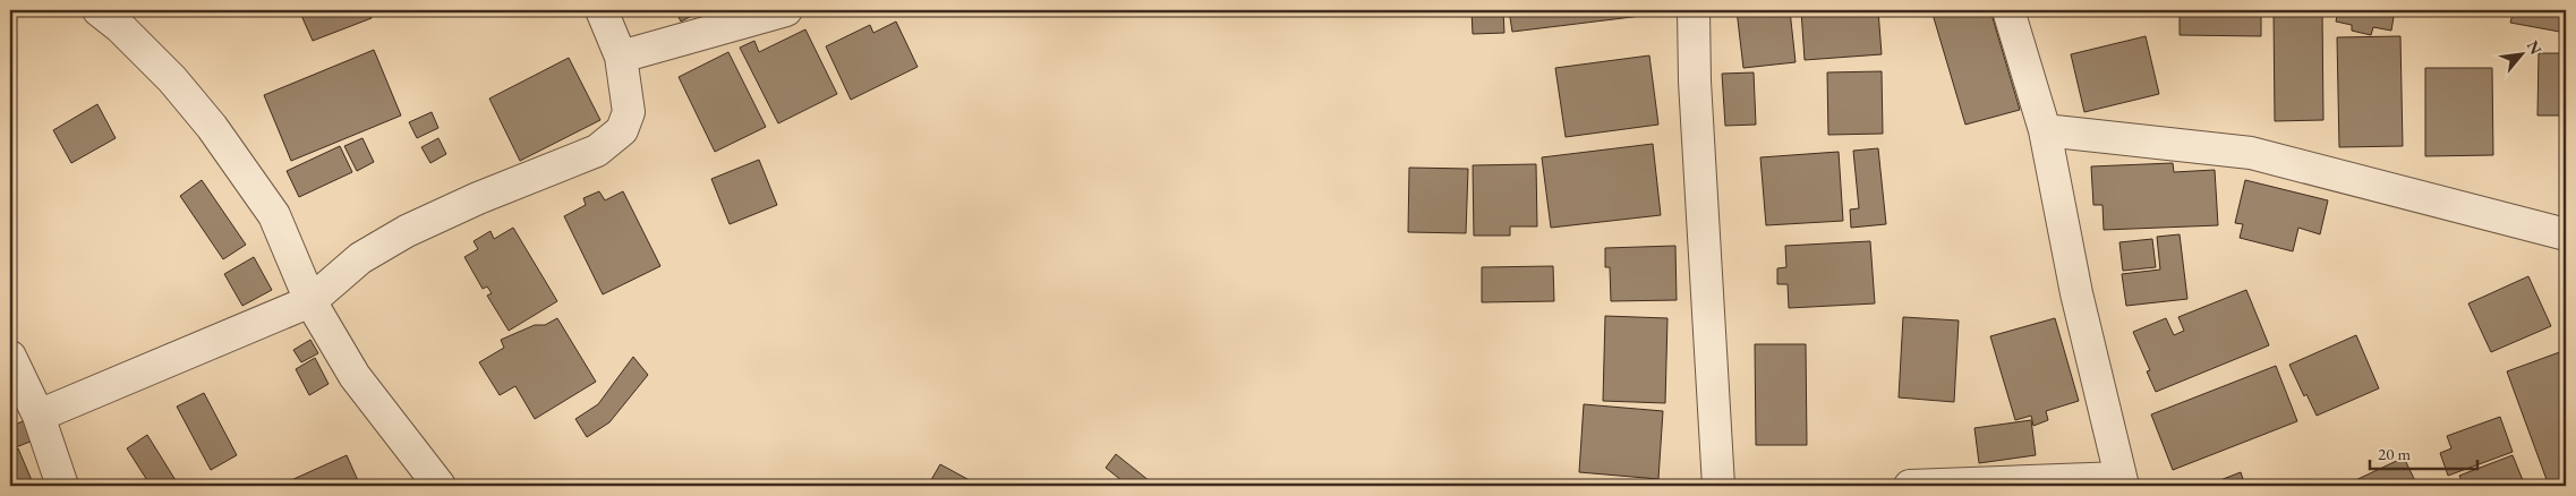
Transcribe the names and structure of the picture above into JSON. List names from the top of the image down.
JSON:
{
  "scale_bar": "20 m",
  "north": "top right"
}
